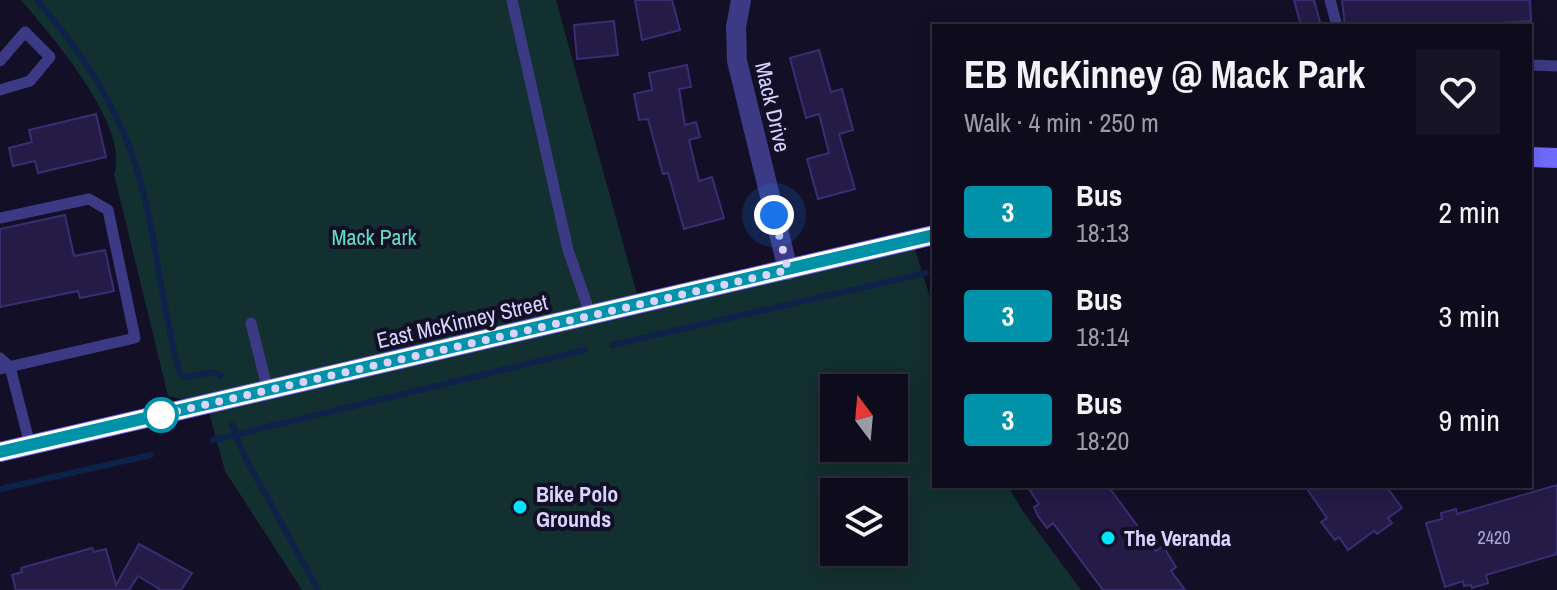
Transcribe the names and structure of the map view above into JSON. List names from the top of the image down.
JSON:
{
  "streets": {
    "main road": ["East McKinney Street"],
    "street": ["Mack Drive"]
  },
  "crossings": [
    ["Mack Drive", "East McKinney Street"]
  ],
  "parks": ["Mack Park"],
  "places": ["Bike Polo Grounds", "The Veranda"],
  "lines": ["bus line 3"],
  "house_numbers": ["2420"],
  "north": "top",
  "page": {
    "heading": ["EB McKinney @ Mack Park", "Walk · 4 min · 250 m"],
    "list": [
      {
        "mark": "3",
        "name": "Bus",
        "note": "18:13",
        "value": "2 min"
      },
      {
        "mark": "3",
        "name": "Bus",
        "note": "18:14",
        "value": "3 min"
      },
      {
        "mark": "3",
        "name": "Bus",
        "note": "18:20",
        "value": "9 min"
      }
    ]
  }
}
